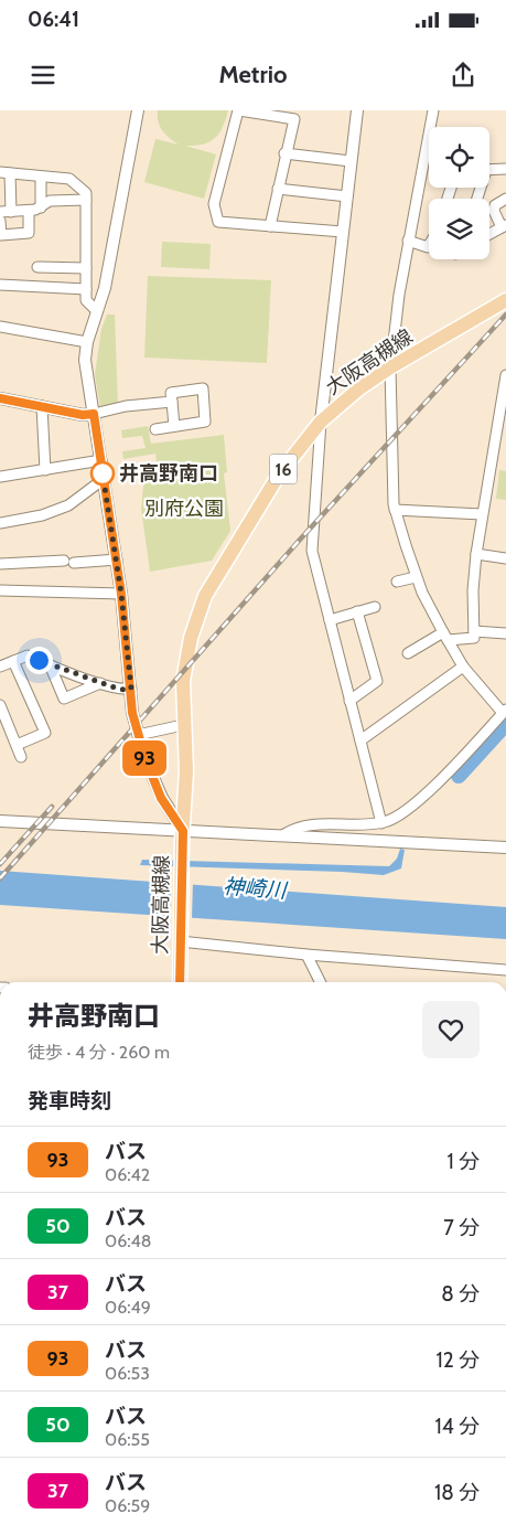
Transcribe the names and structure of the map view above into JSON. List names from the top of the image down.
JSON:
{
  "streets": {
    "main road": ["大阪高槻線", "16"]
  },
  "water": ["神崎川"],
  "parks": ["別府公園"],
  "places": ["井高野南口"],
  "lines": ["bus line 93"],
  "page": {
    "status": "06:41",
    "header": "Metrio",
    "on_map": "93",
    "heading": [
      ["井高野南口", "徒歩 · 4 分 · 260 m"],
      "発車時刻"
    ],
    "list": [
      {
        "mark": "93",
        "name": "バス",
        "note": "06:42",
        "value": "1 分"
      },
      {
        "mark": "50",
        "name": "バス",
        "note": "06:48",
        "value": "7 分"
      },
      {
        "mark": "37",
        "name": "バス",
        "note": "06:49",
        "value": "8 分"
      },
      {
        "mark": "93",
        "name": "バス",
        "note": "06:53",
        "value": "12 分"
      },
      {
        "mark": "50",
        "name": "バス",
        "note": "06:55",
        "value": "14 分"
      },
      {
        "mark": "37",
        "name": "バス",
        "note": "06:59",
        "value": "18 分"
      }
    ]
  }
}
